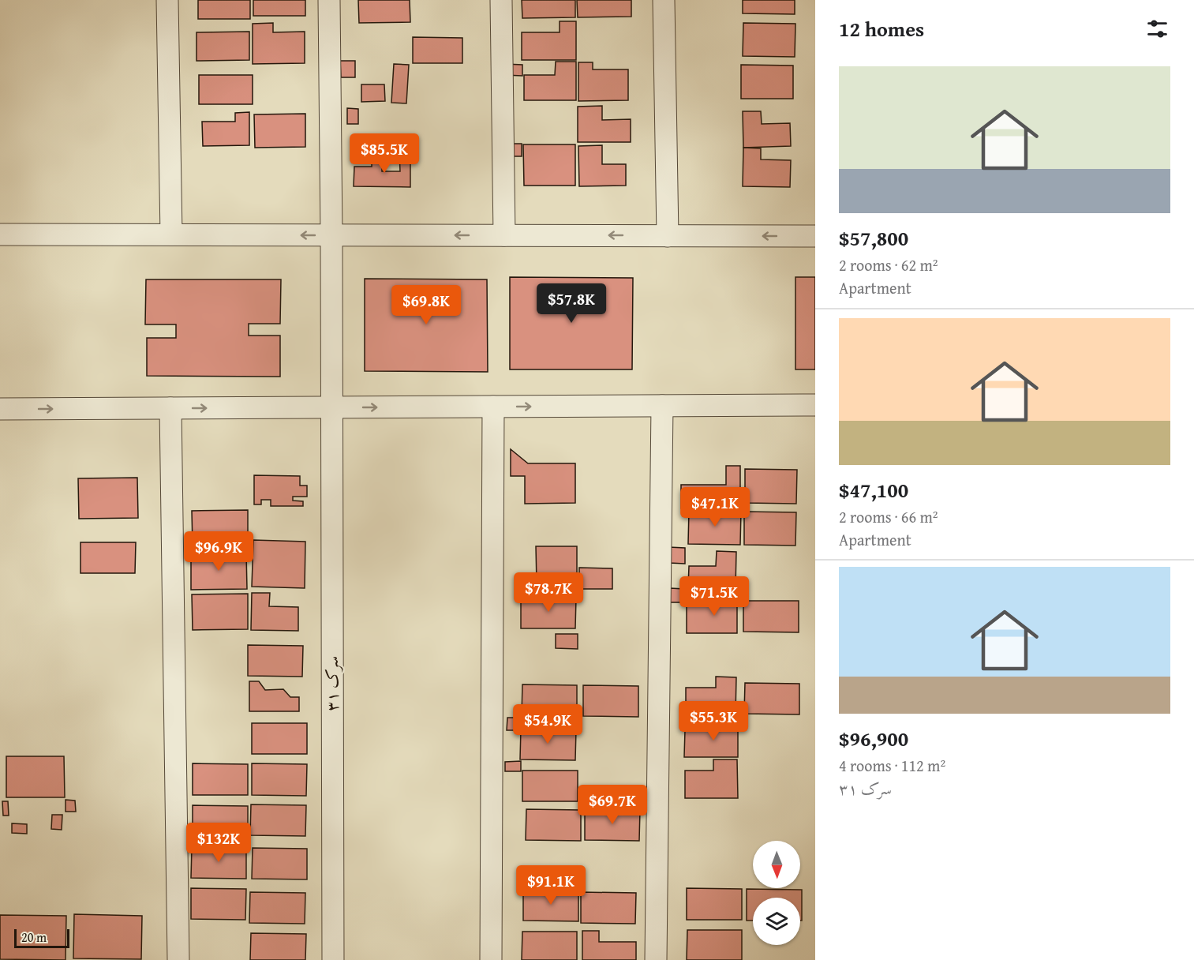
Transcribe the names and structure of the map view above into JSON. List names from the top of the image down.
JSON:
{
  "streets": {
    "street": ["سرک ۳۱"]
  },
  "scale_bar": "20 m",
  "north": "bottom",
  "page": {
    "heading": "12 homes",
    "list": [
      {
        "name": "$57,800",
        "note": "2 rooms · 62 m² · Apartment"
      },
      {
        "name": "$47,100",
        "note": "2 rooms · 66 m² · Apartment"
      },
      {
        "name": "$96,900",
        "note": "4 rooms · 112 m² · سرک ۳۱"
      }
    ],
    "price": [
      "$85.5K",
      "$57.8K",
      "$69.8K",
      "$47.1K",
      "$96.9K",
      "$78.7K",
      "$71.5K",
      "$55.3K",
      "$54.9K",
      "$69.7K",
      "$132K",
      "$91.1K"
    ],
    "scale": "20 m"
  }
}
